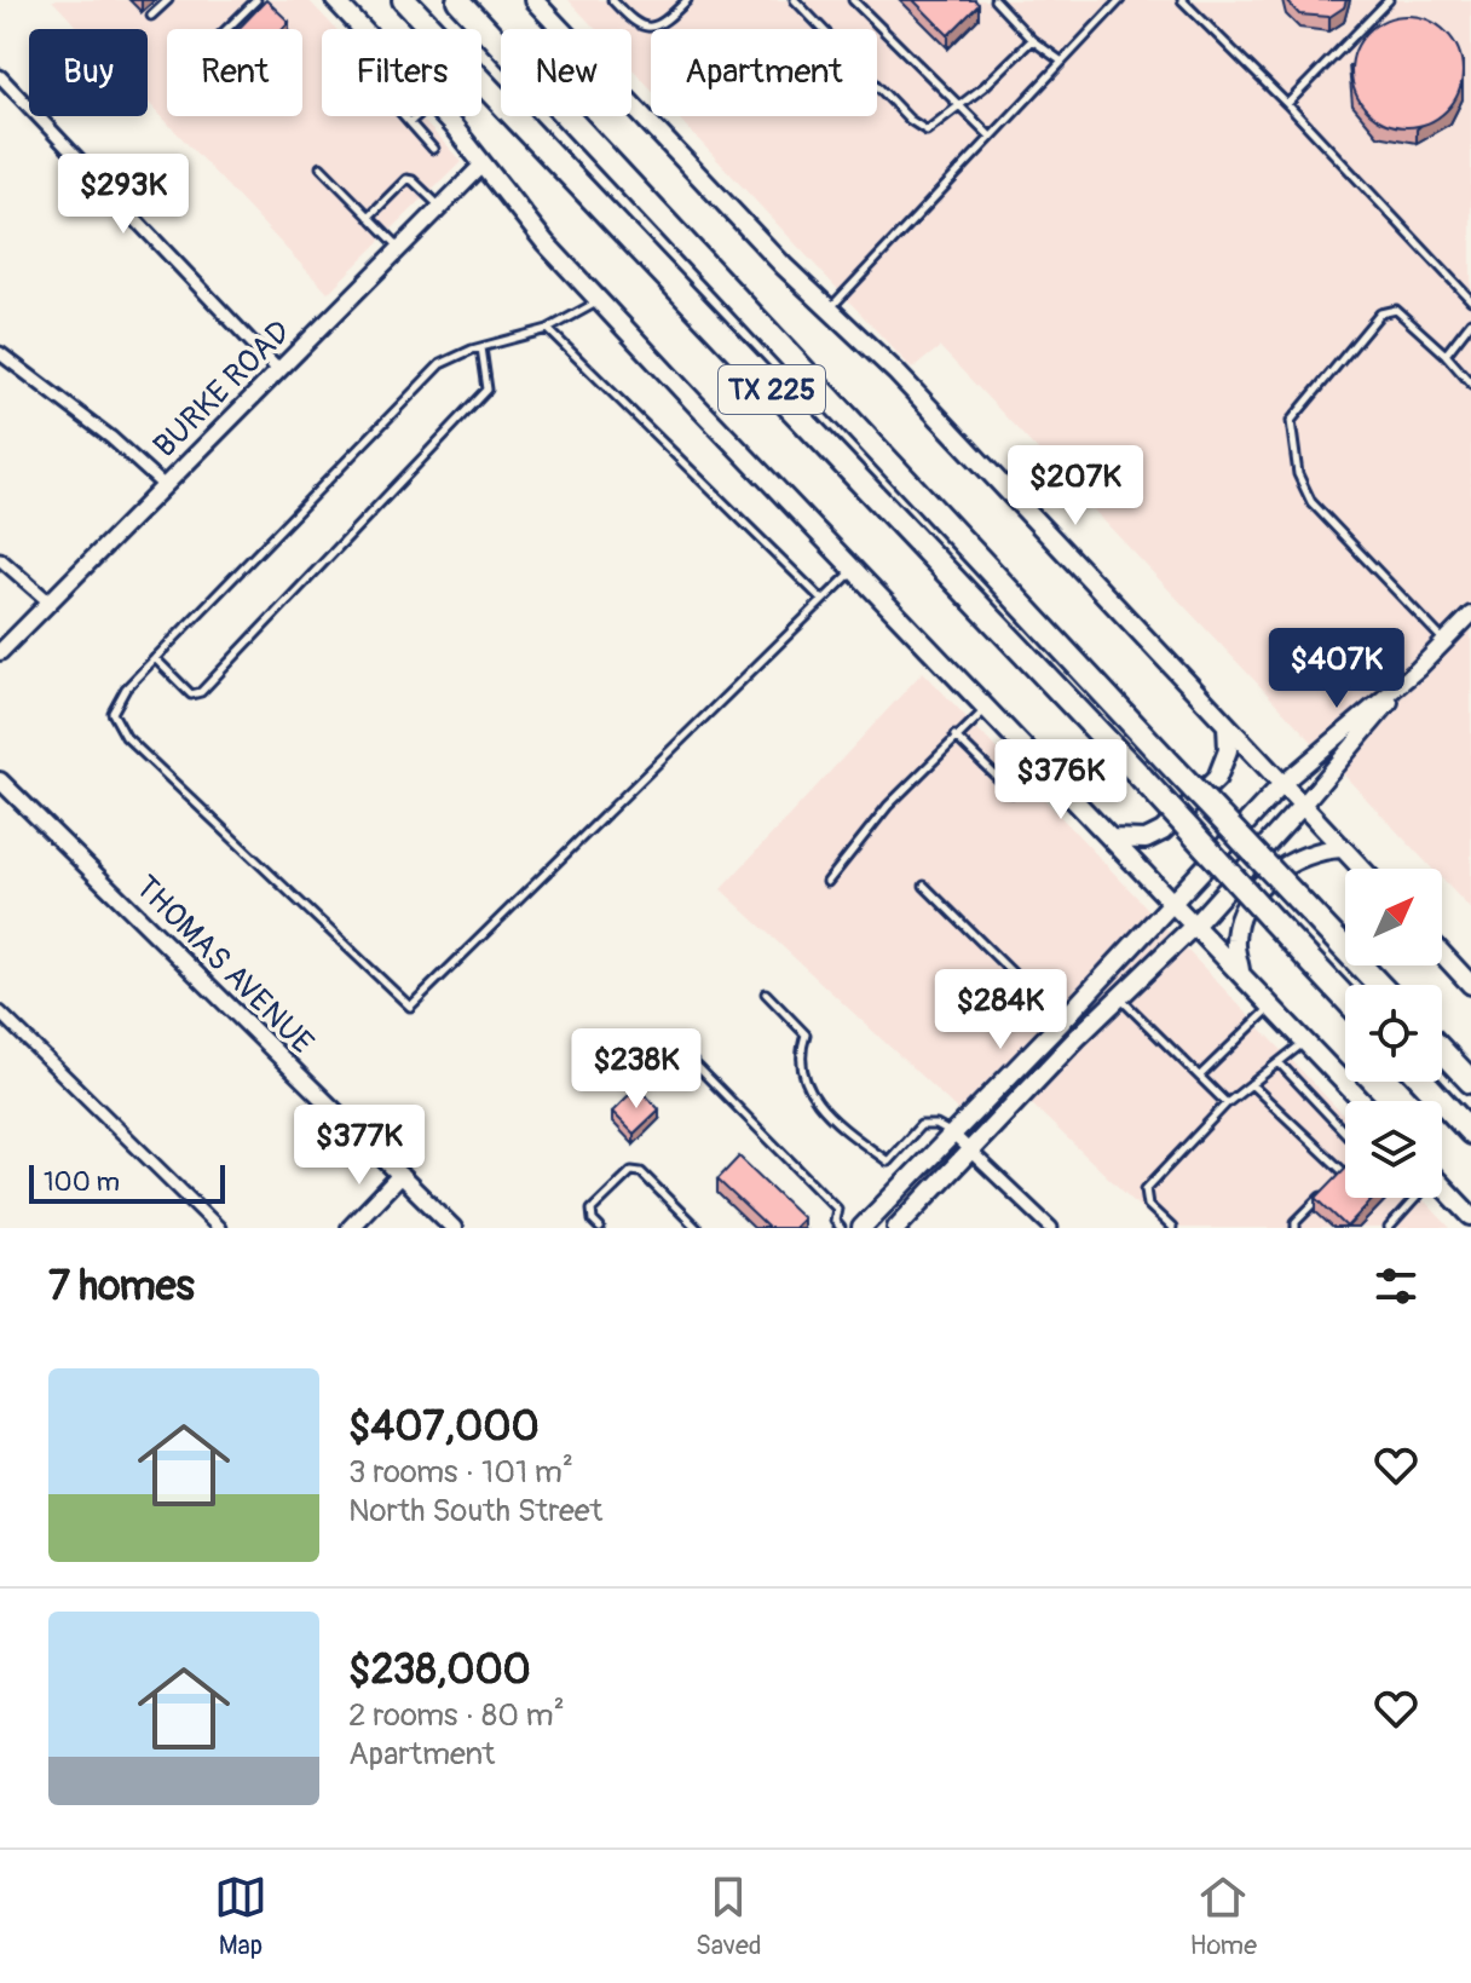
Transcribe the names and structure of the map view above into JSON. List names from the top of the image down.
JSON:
{
  "streets": {
    "highway": ["TX 225"],
    "street": ["BURKE ROAD", "THOMAS AVENUE"]
  },
  "scale_bar": "100 m",
  "north": "top right",
  "page": {
    "chip": [
      "Buy",
      "Rent",
      "Filters",
      "New",
      "Apartment"
    ],
    "price": [
      "$293K",
      "$207K",
      "$407K",
      "$376K",
      "$284K",
      "$238K",
      "$377K"
    ],
    "scale": "100 m",
    "heading": "7 homes",
    "list": [
      {
        "name": "$407,000",
        "note": "3 rooms · 101 m² · North South Street"
      },
      {
        "name": "$238,000",
        "note": "2 rooms · 80 m² · Apartment"
      }
    ],
    "tabs": ["Map", "Saved", "Home"]
  }
}
